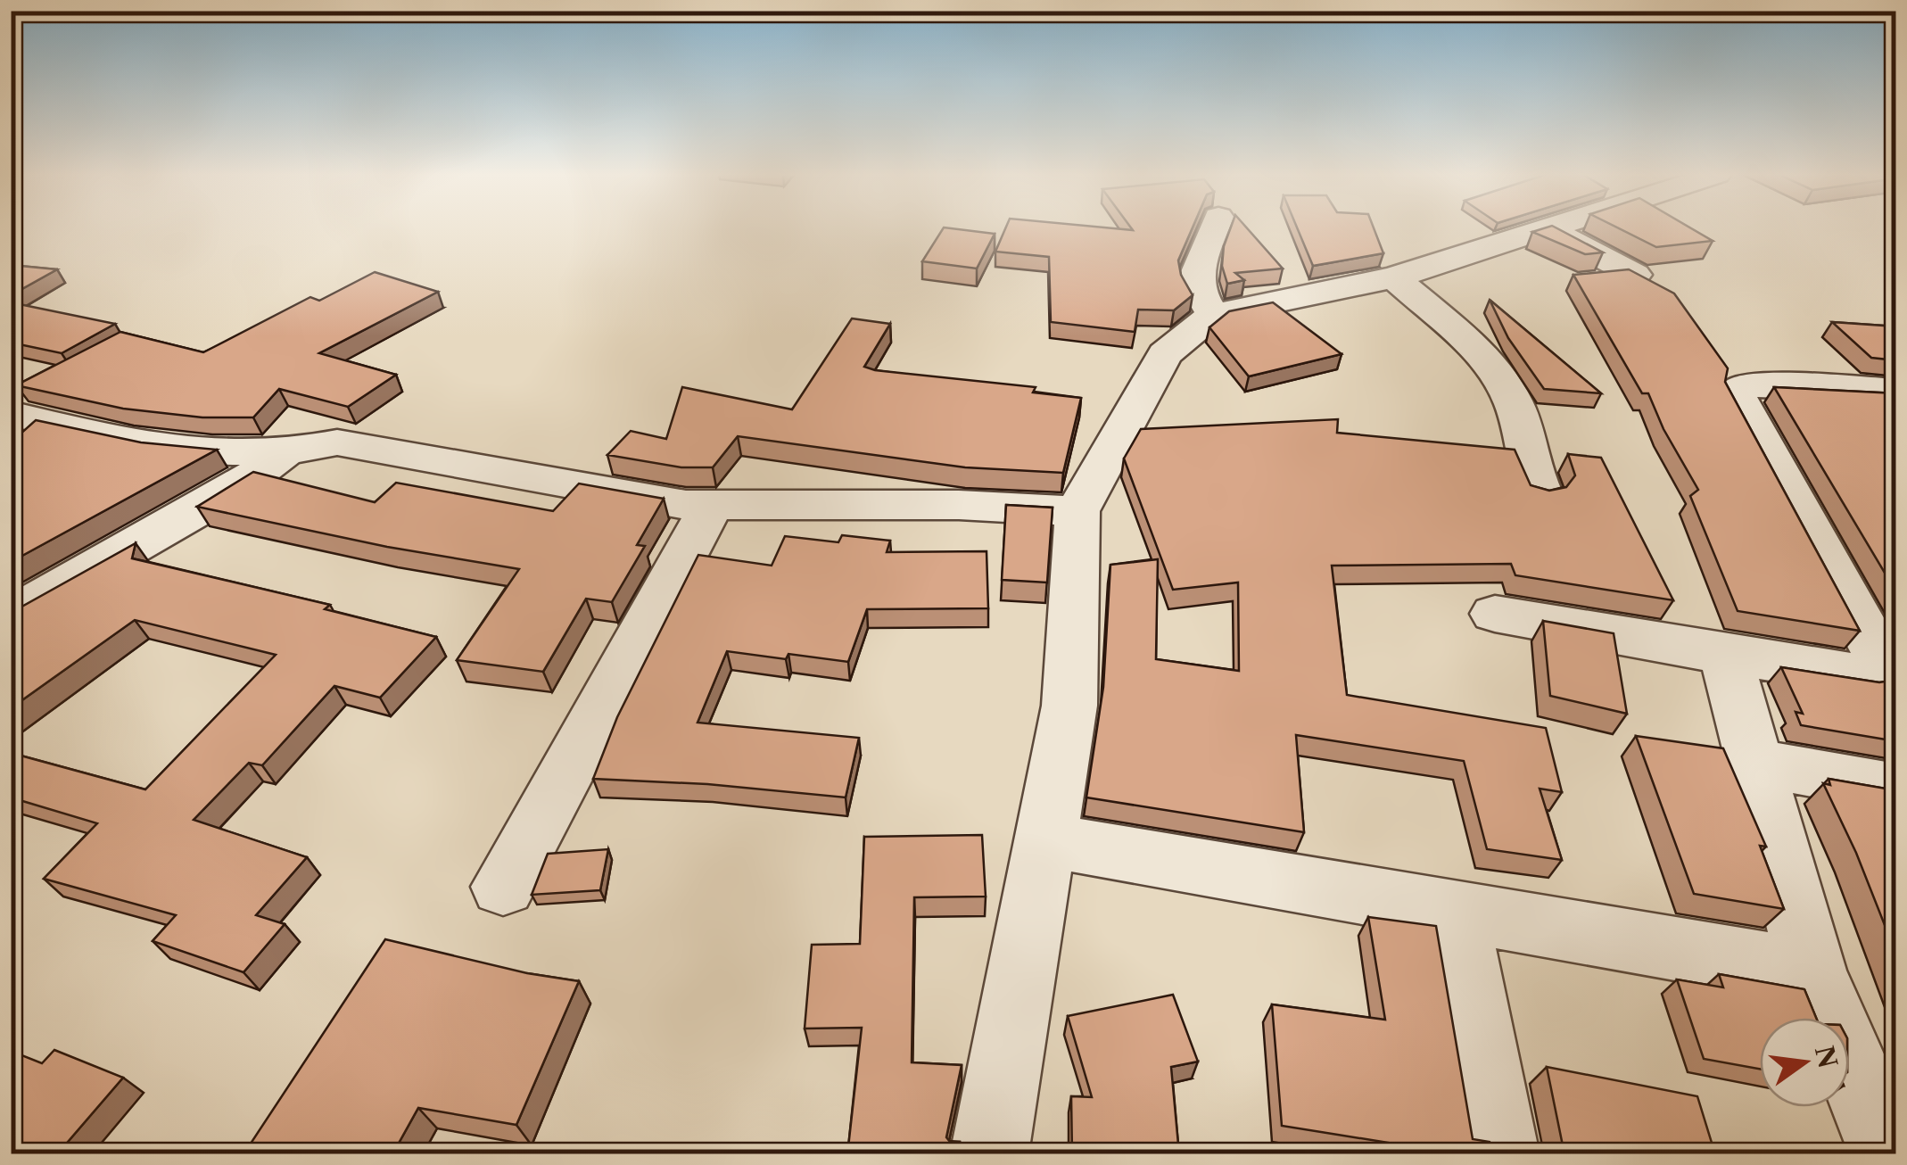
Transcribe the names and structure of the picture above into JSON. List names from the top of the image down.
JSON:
{
  "north": "right"
}
